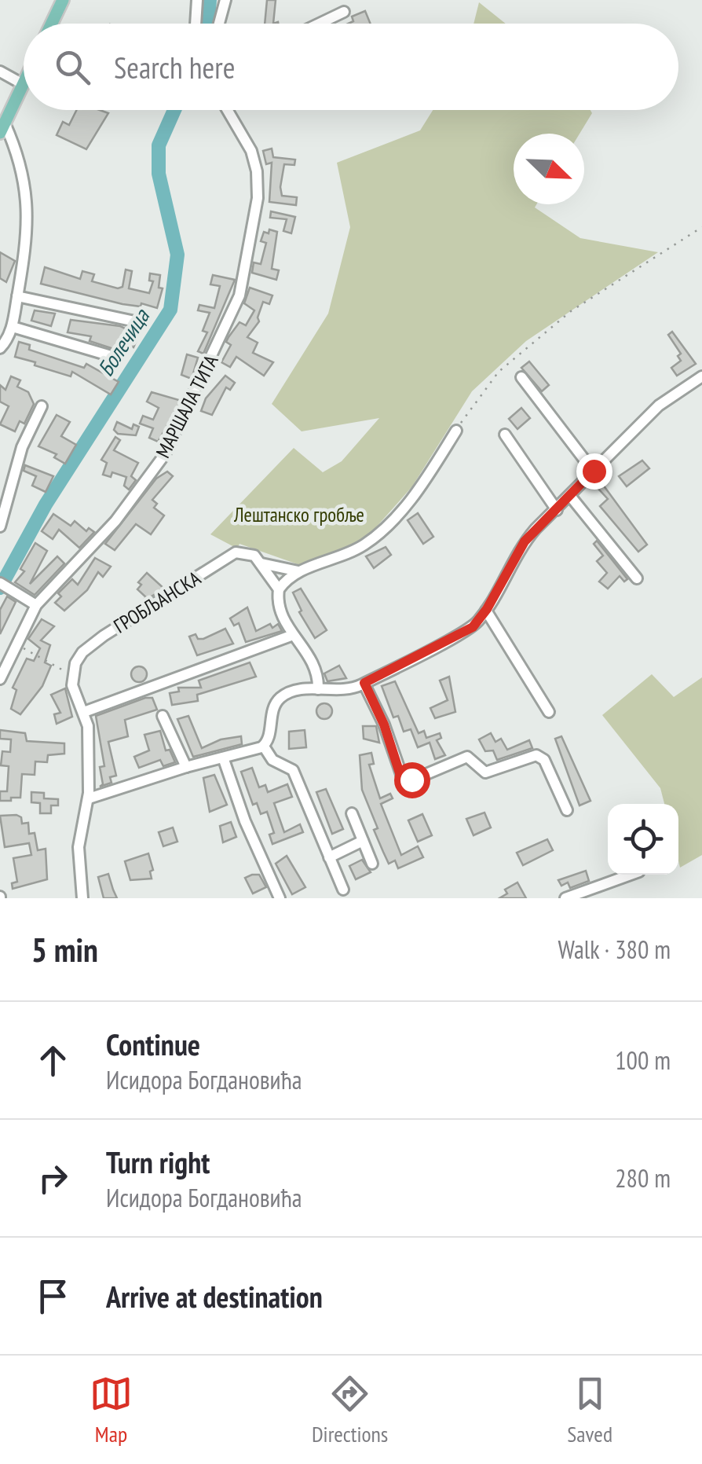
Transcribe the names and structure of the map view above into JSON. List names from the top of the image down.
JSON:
{
  "streets": {
    "street": ["МАРШАЛА ТИТА", "ГРОБЉАНСКА"]
  },
  "water": ["Болечица"],
  "parks": ["Лештанско гробље"],
  "north": "bottom right",
  "page": {
    "search": "Search here",
    "heading": ["5 min", "Walk · 380 m"],
    "list": [
      ["Continue", "Исидора Богдановића", "100 m"],
      ["Turn right", "Исидора Богдановића", "280 m"],
      "Arrive at destination"
    ],
    "nav": ["Map", "Directions", "Saved"]
  }
}
